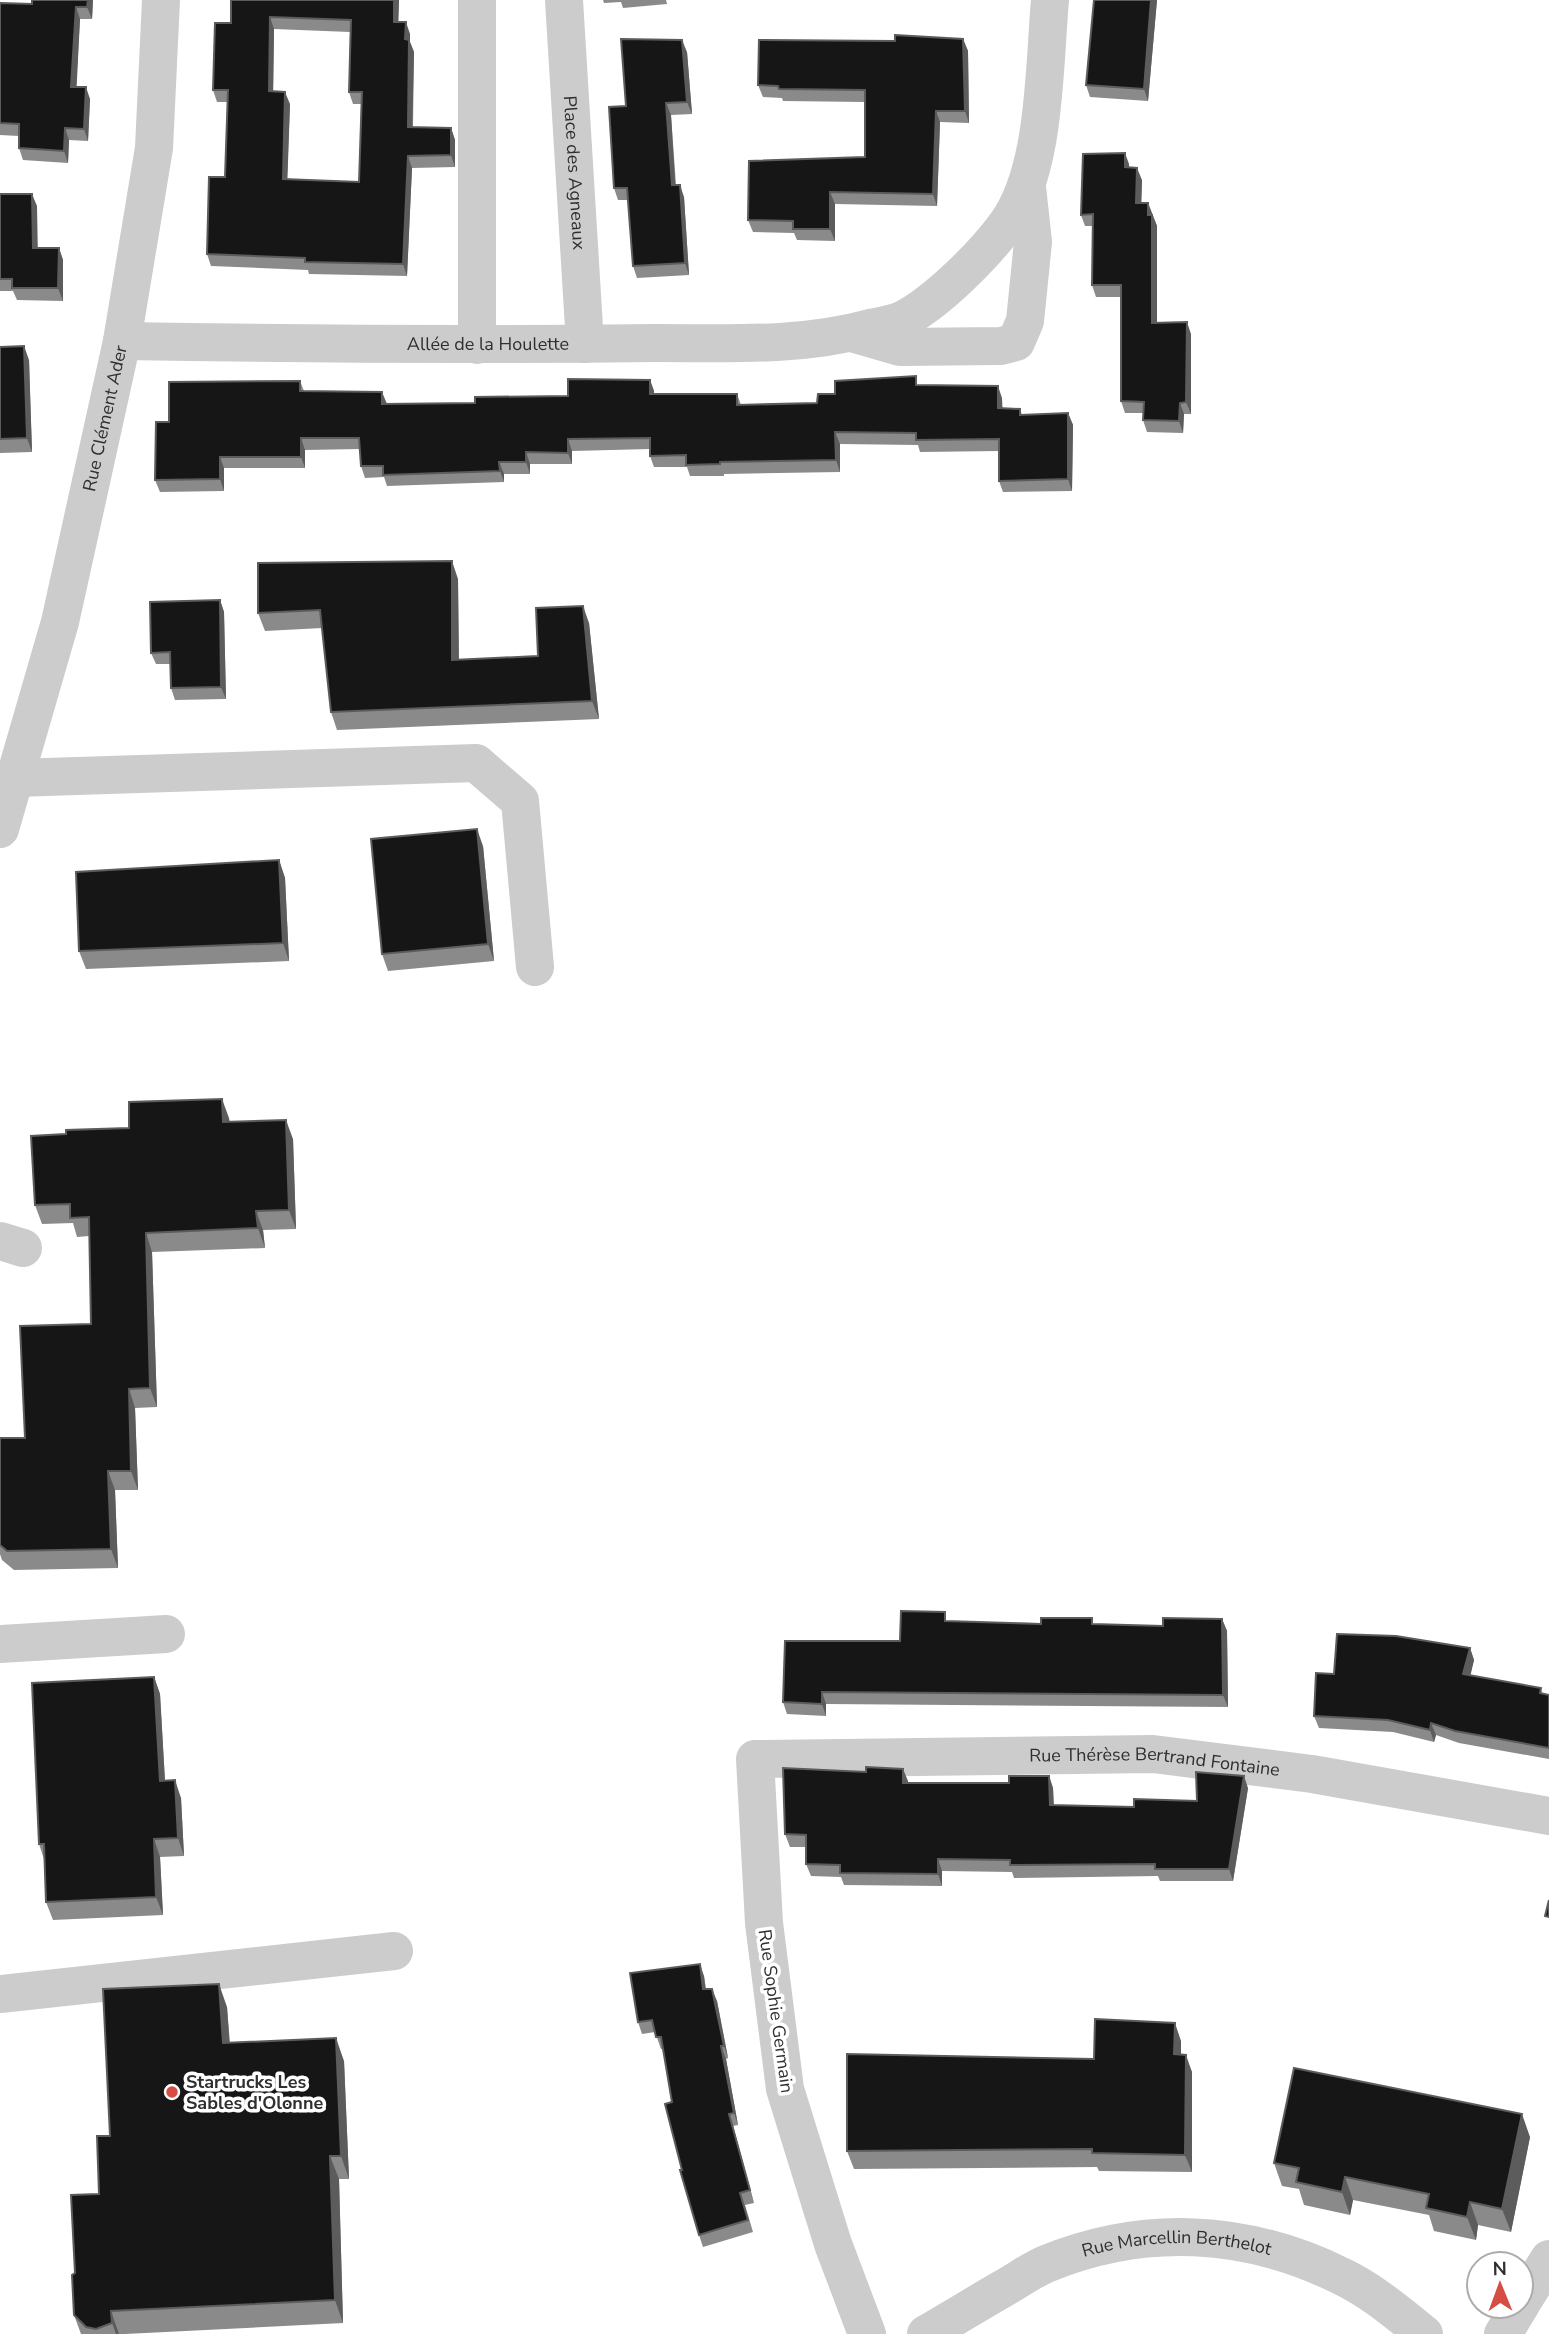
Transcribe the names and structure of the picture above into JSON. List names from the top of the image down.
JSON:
{
  "streets": {
    "street": [
      "Place des Agneaux",
      "Allée de la Houlette",
      "Rue Clément Ader",
      "Rue Thérèse Bertrand Fontaine",
      "Rue Sophie Germain",
      "Rue Marcellin Berthelot"
    ]
  },
  "crossings": [
    ["Place des Agneaux", "Allée de la Houlette"],
    ["Allée de la Houlette", "Rue Clément Ader"],
    ["Rue Thérèse Bertrand Fontaine", "Rue Sophie Germain"]
  ],
  "places": ["Startrucks Les Sables d'Olonne"],
  "north": "top"
}
